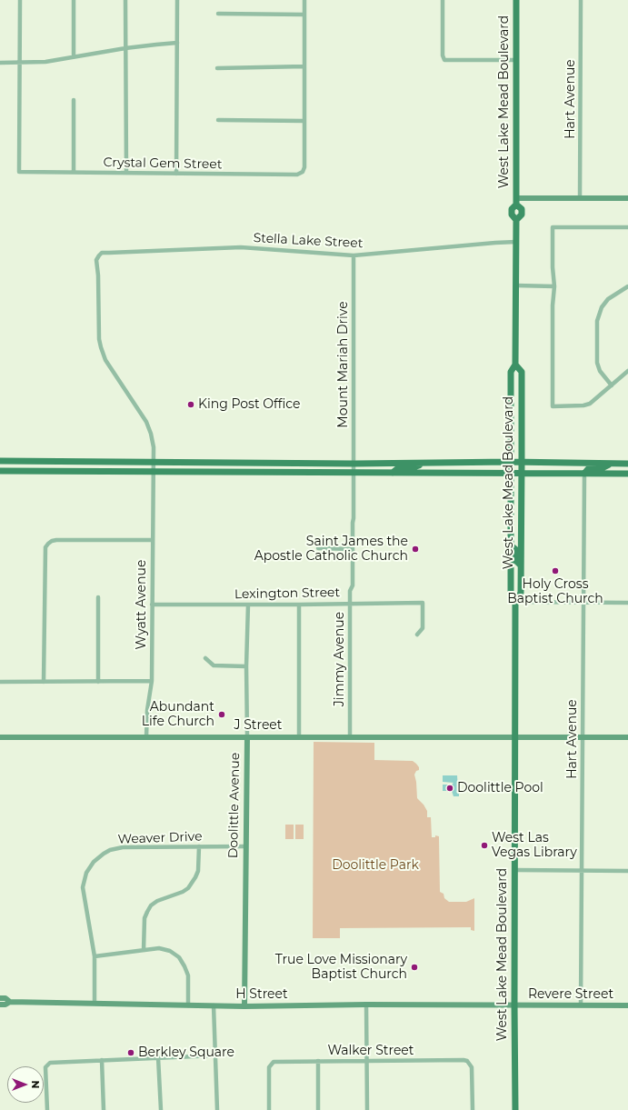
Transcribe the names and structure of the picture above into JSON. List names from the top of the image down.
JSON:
{
  "streets": {
    "main road": ["West Lake Mead Boulevard"],
    "street": [
      "Hart Avenue",
      "Crystal Gem Street",
      "Stella Lake Street",
      "Mount Mariah Drive",
      "Lexington Street",
      "Wyatt Avenue",
      "Jimmy Avenue",
      "J Street",
      "Doolittle Avenue",
      "Weaver Drive",
      "H Street",
      "Revere Street",
      "Walker Street"
    ]
  },
  "crossings": [
    ["Hart Avenue", "J Street"],
    ["Hart Avenue", "Revere Street"],
    ["West Lake Mead Boulevard", "Stella Lake Street"],
    ["West Lake Mead Boulevard", "J Street"],
    ["West Lake Mead Boulevard", "H Street"],
    ["West Lake Mead Boulevard", "Revere Street"],
    ["Stella Lake Street", "Mount Mariah Drive"],
    ["Stella Lake Street", "Wyatt Avenue"],
    ["Mount Mariah Drive", "Jimmy Avenue"],
    ["Lexington Street", "Wyatt Avenue"],
    ["Lexington Street", "Jimmy Avenue"],
    ["Lexington Street", "Doolittle Avenue"],
    ["Wyatt Avenue", "J Street"],
    ["Jimmy Avenue", "J Street"],
    ["J Street", "Doolittle Avenue"],
    ["Doolittle Avenue", "Weaver Drive"],
    ["Doolittle Avenue", "H Street"],
    ["Weaver Drive", "H Street"],
    ["H Street", "Revere Street"]
  ],
  "parks": ["Doolittle Park"],
  "places": [
    "King Post Office",
    "Saint James the Apostle Catholic Church",
    "Holy Cross Baptist Church",
    "Abundant Life Church",
    "Doolittle Pool",
    "West Las Vegas Library",
    "True Love Missionary Baptist Church",
    "Berkley Square"
  ],
  "north": "right"
}
